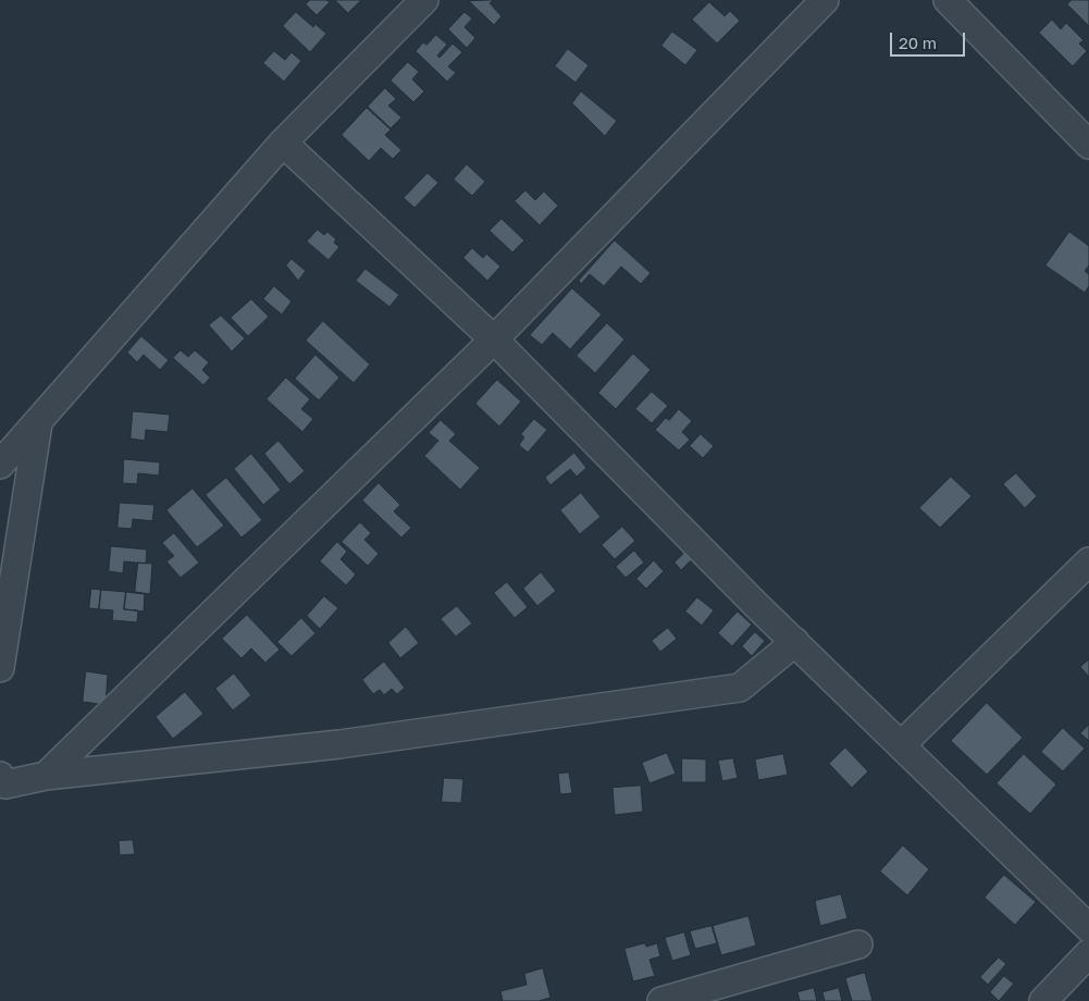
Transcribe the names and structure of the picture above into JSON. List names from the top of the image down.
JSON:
{
  "scale_bar": "20 m"
}
